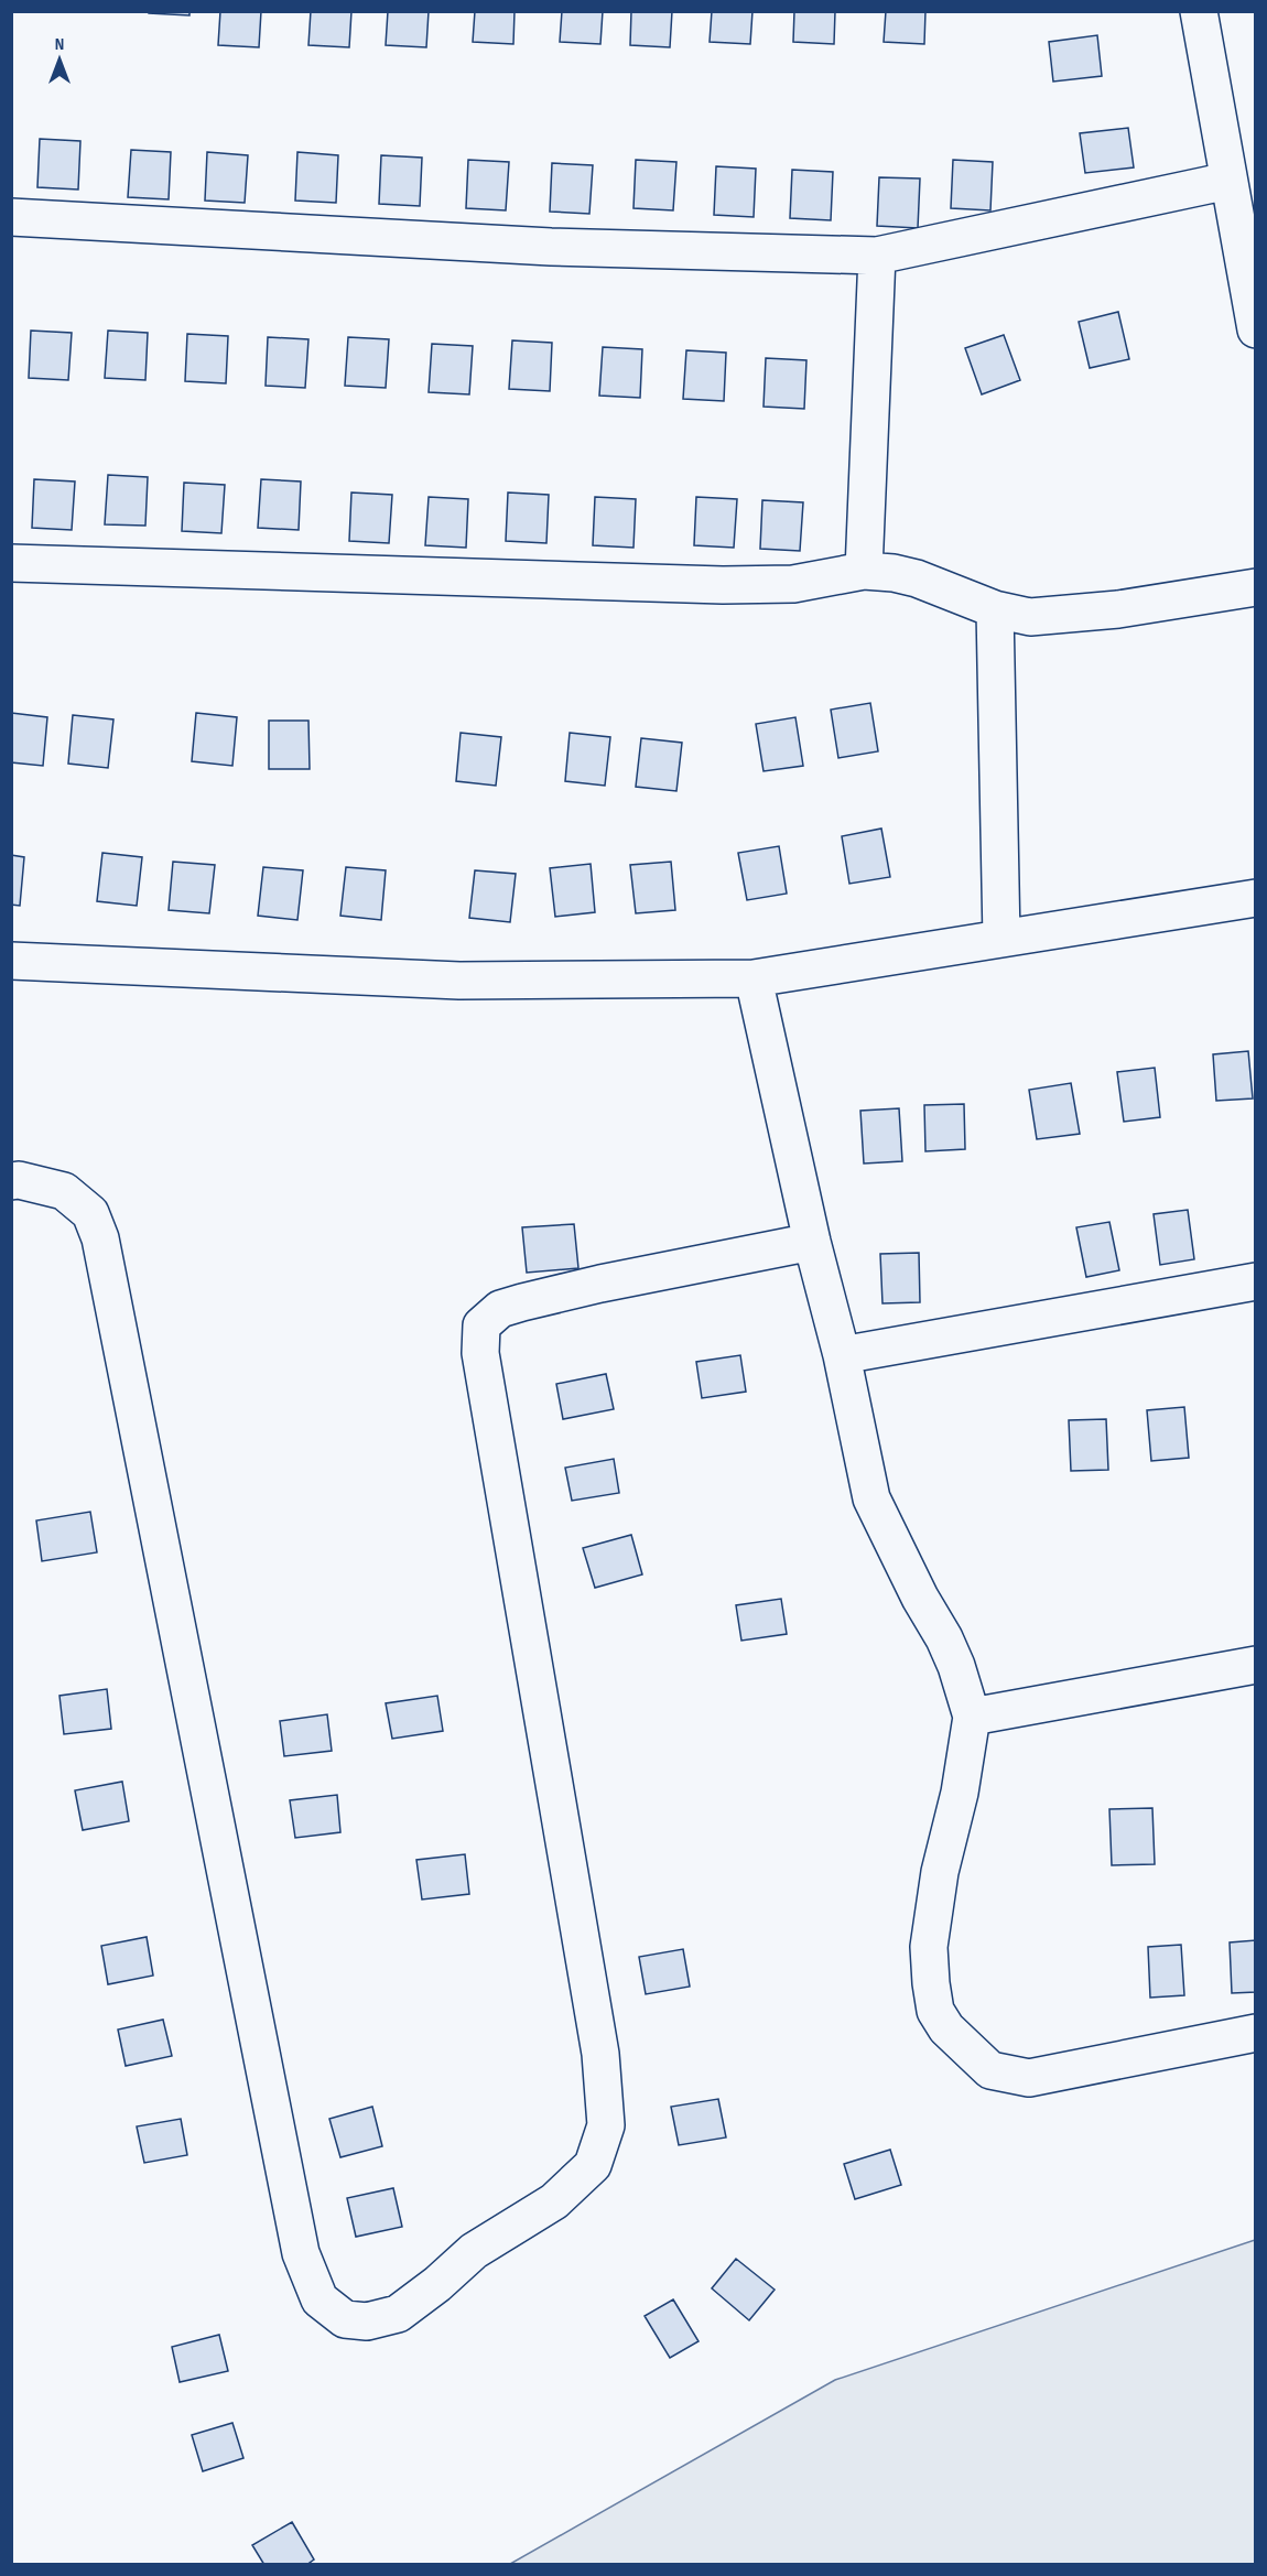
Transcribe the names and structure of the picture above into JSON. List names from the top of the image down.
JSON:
{
  "north": "top"
}
